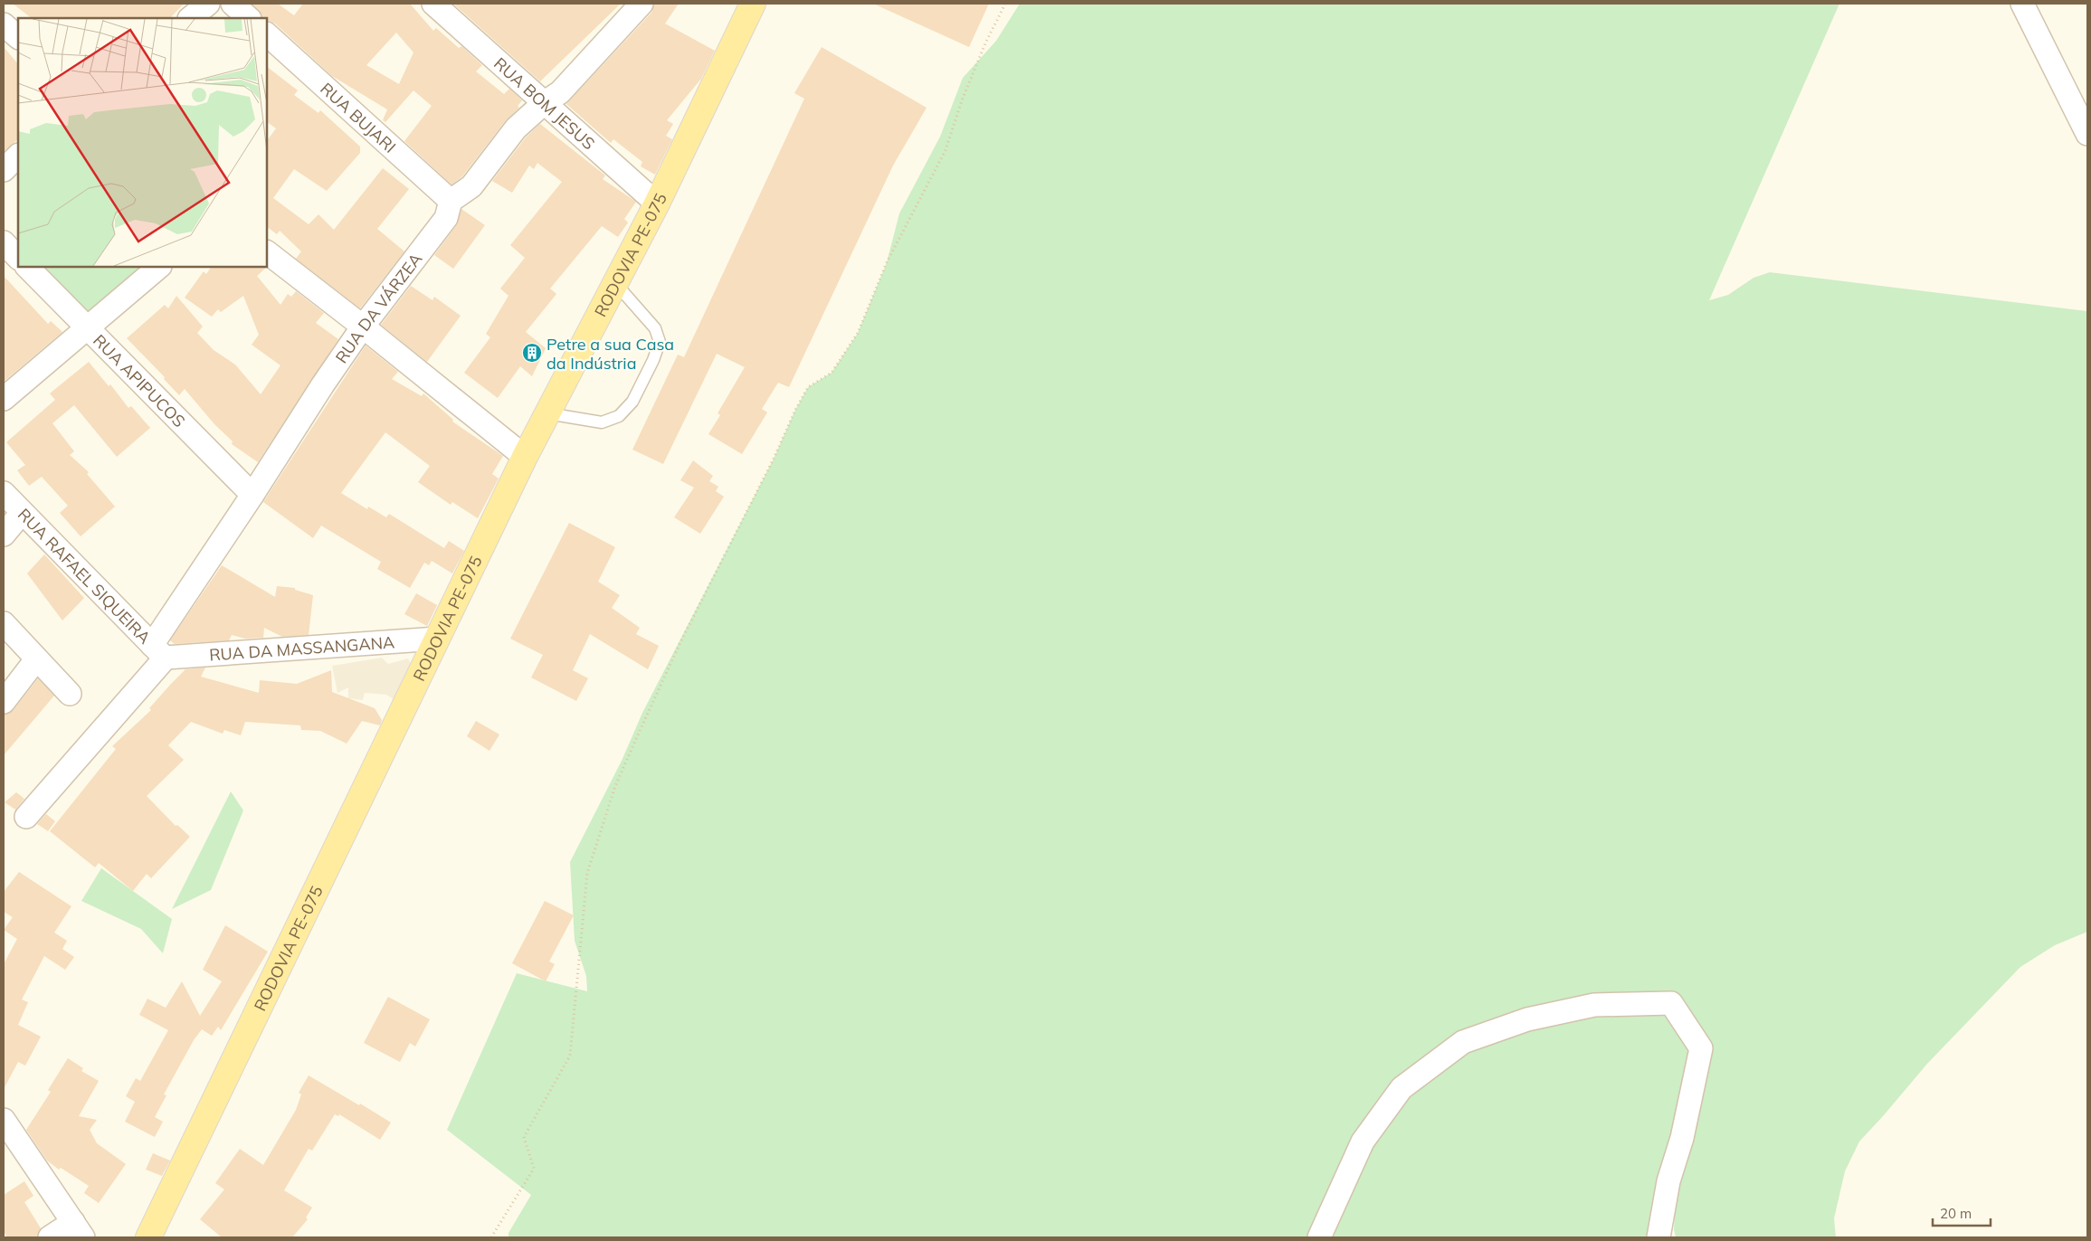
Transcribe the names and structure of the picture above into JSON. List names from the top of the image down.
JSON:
{
  "streets": {
    "main road": ["RODOVIA PE-075"],
    "street": [
      "RUA BOM JESUS",
      "RUA BUJARI",
      "RUA DA VÁRZEA",
      "RUA APIPUCOS",
      "RUA RAFAEL SIQUEIRA",
      "RUA DA MASSANGANA"
    ]
  },
  "crossings": [
    ["RUA BOM JESUS", "RODOVIA PE-075"],
    ["RUA BUJARI", "RUA DA VÁRZEA"],
    ["RODOVIA PE-075", "RUA DA MASSANGANA"],
    ["RUA DA VÁRZEA", "RUA APIPUCOS"],
    ["RUA DA VÁRZEA", "RUA RAFAEL SIQUEIRA"],
    ["RUA DA VÁRZEA", "RUA DA MASSANGANA"],
    ["RUA RAFAEL SIQUEIRA", "RUA DA MASSANGANA"]
  ],
  "places": {
    "building": ["Petre a sua Casa da Indústria"]
  },
  "scale_bar": "20 m"
}
